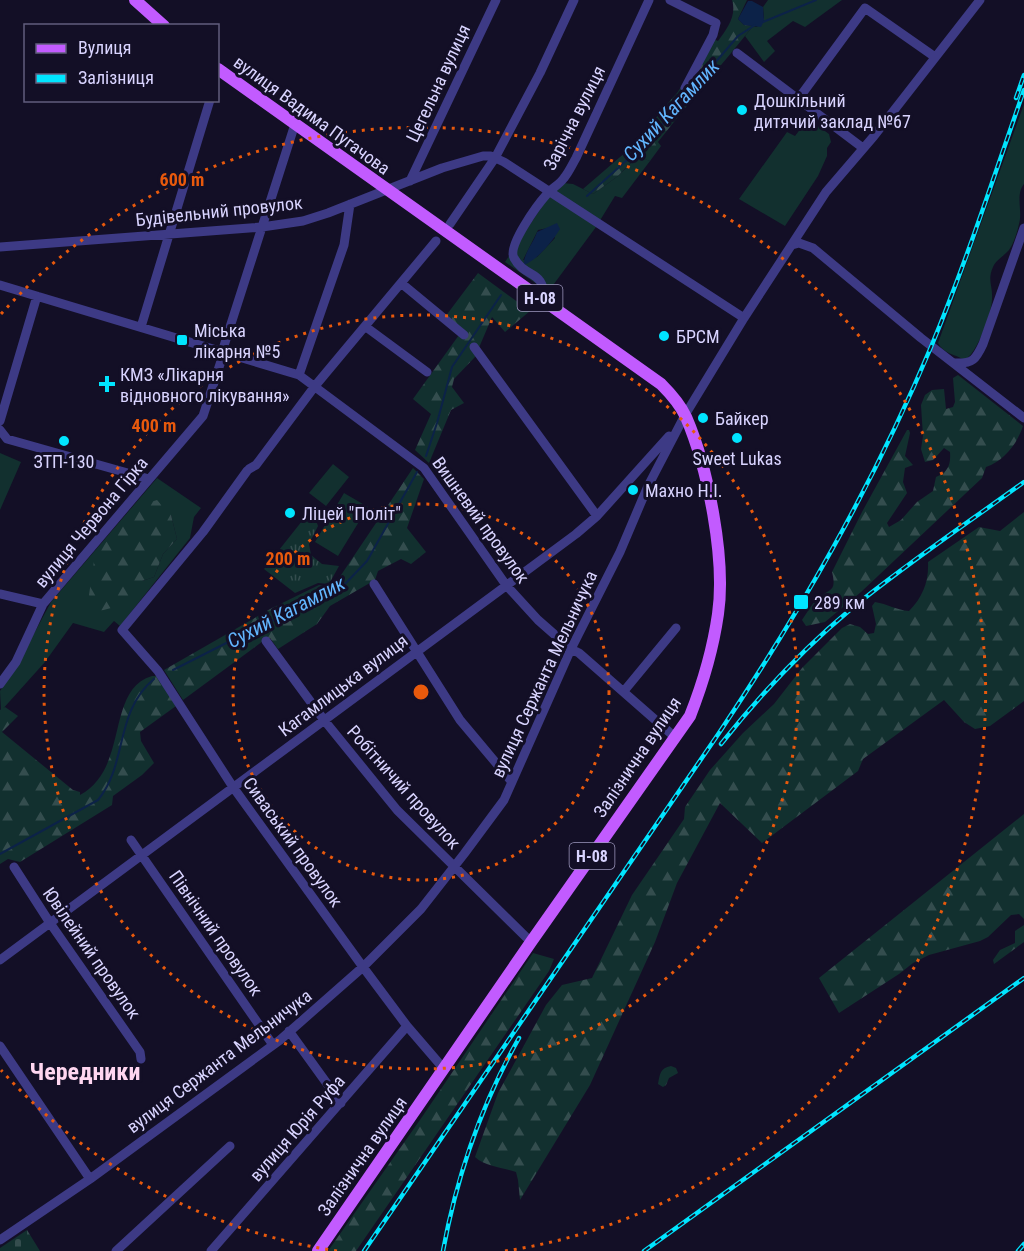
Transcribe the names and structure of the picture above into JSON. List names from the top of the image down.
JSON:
{
  "streets": {
    "main road": ["вулиця Вадима Пугачова", "Н-08", "Залізнична вулиця"],
    "street": [
      "Цегельна вулиця",
      "Зарічна вулиця",
      "Будівельний провулок",
      "Вишневий провулок",
      "вулиця Червона Гірка",
      "вулиця Сержанта Мельничука",
      "Кагамлицька вулиця",
      "Робітничий провулок",
      "Сиваський провулок",
      "Північний провулок",
      "Ювілейний провулок",
      "вулиця Юрія Руфа"
    ]
  },
  "crossings": [
    ["Цегельна вулиця", "Будівельний провулок"],
    ["вулиця Вадима Пугачова", "Будівельний провулок"],
    ["вулиця Вадима Пугачова", "Н-08"],
    ["вулиця Вадима Пугачова", "вулиця Червона Гірка"],
    ["Зарічна вулиця", "Н-08"],
    ["Будівельний провулок", "Н-08"],
    ["Будівельний провулок", "вулиця Червона Гірка"],
    ["Н-08", "вулиця Сержанта Мельничука"],
    ["Н-08", "Кагамлицька вулиця"],
    ["Н-08", "Залізнична вулиця"],
    ["Вишневий провулок", "вулиця Червона Гірка"],
    ["Вишневий провулок", "вулиця Сержанта Мельничука"],
    ["Вишневий провулок", "Кагамлицька вулиця"],
    ["Вишневий провулок", "Залізнична вулиця"],
    ["Вишневий провулок", "Сиваський провулок"],
    ["вулиця Сержанта Мельничука", "Кагамлицька вулиця"],
    ["вулиця Сержанта Мельничука", "Залізнична вулиця"],
    ["вулиця Сержанта Мельничука", "Робітничий провулок"],
    ["вулиця Сержанта Мельничука", "Сиваський провулок"],
    ["вулиця Сержанта Мельничука", "Північний провулок"],
    ["Кагамлицька вулиця", "Залізнична вулиця"],
    ["Кагамлицька вулиця", "Робітничий провулок"],
    ["Кагамлицька вулиця", "Сиваський провулок"],
    ["Кагамлицька вулиця", "Північний провулок"],
    ["Кагамлицька вулиця", "Ювілейний провулок"],
    ["Залізнична вулиця", "Робітничий провулок"],
    ["Залізнична вулиця", "Сиваський провулок"],
    ["Сиваський провулок", "вулиця Юрія Руфа"]
  ],
  "districts": ["Чередники"],
  "water": ["Сухий Кагамлик"],
  "places": {
    "other": [
      "Дошкільний дитячий заклад №67",
      "БРСМ",
      "Байкер",
      "Sweet Lukas",
      "ЗТП-130",
      "Махно Н.І.",
      "Ліцей \"Політ\""
    ],
    "transit": ["Міська лікарня №5", "289 км"],
    "health": ["КМЗ «Лікарня відновного лікування»"]
  },
  "legend": ["Вулиця", "Залізниця"],
  "rings": ["600 m", "400 m", "200 m"]
}
